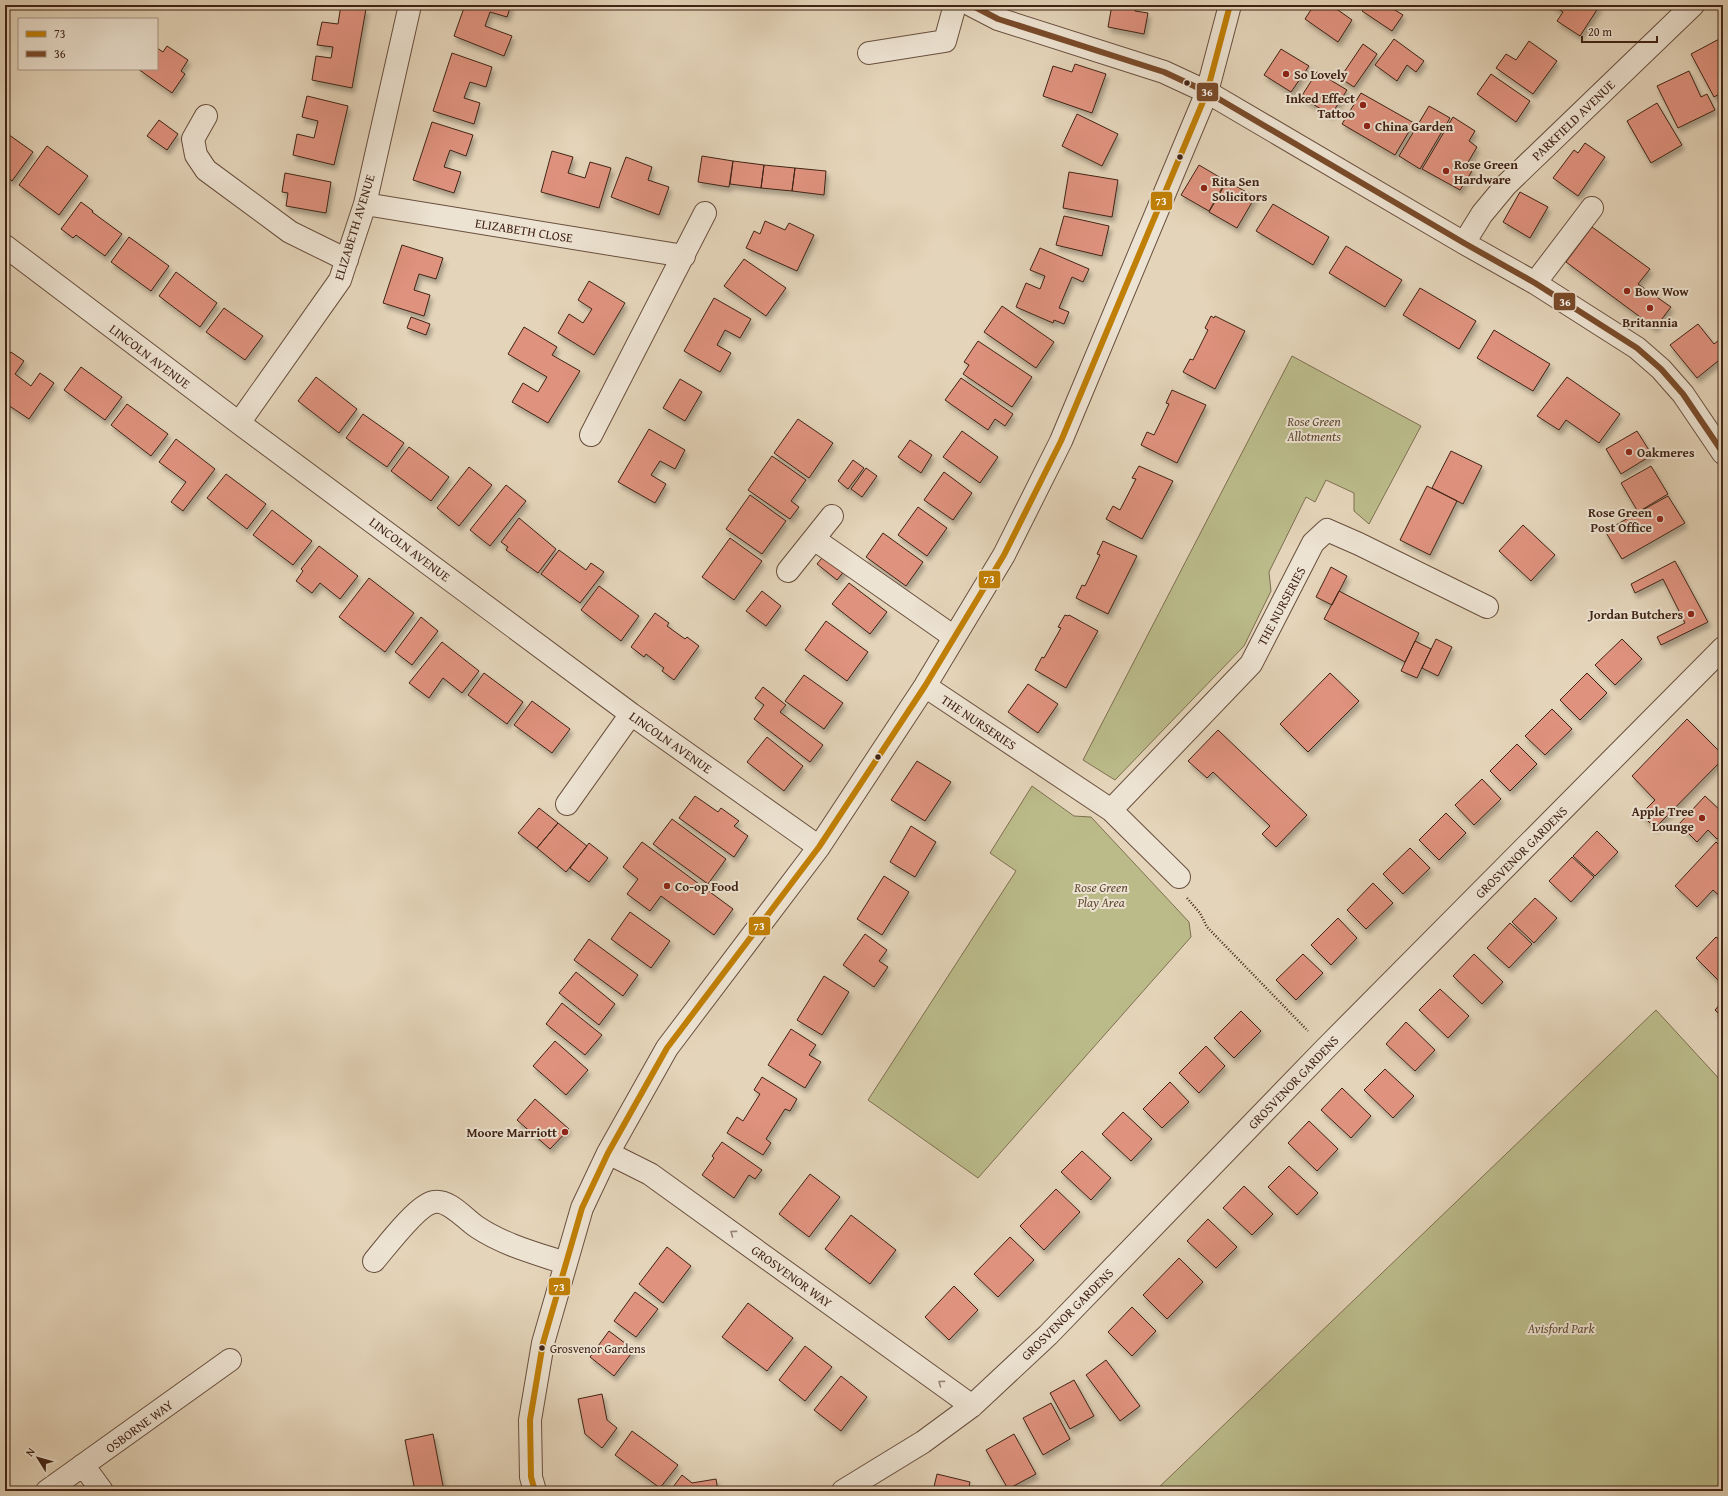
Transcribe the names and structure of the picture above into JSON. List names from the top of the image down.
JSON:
{
  "streets": {
    "street": [
      "PARKFIELD AVENUE",
      "ELIZABETH AVENUE",
      "ELIZABETH CLOSE",
      "LINCOLN AVENUE",
      "THE NURSERIES",
      "GROSVENOR GARDENS",
      "GROSVENOR WAY",
      "OSBORNE WAY"
    ]
  },
  "crossings": [
    ["ELIZABETH AVENUE", "ELIZABETH CLOSE"],
    ["ELIZABETH AVENUE", "LINCOLN AVENUE"],
    ["GROSVENOR GARDENS", "GROSVENOR WAY"]
  ],
  "one_way": ["GROSVENOR WAY"],
  "parks": ["Rose Green Allotments", "Rose Green Play Area", "Avisford Park"],
  "places": [
    "So Lovely",
    "Inked Effect Tattoo",
    "China Garden",
    "Rose Green Hardware",
    "Rita Sen Solicitors",
    "Bow Wow",
    "Britannia",
    "Oakmeres",
    "Rose Green Post Office",
    "Jordan Butchers",
    "Apple Tree Lounge",
    "Co-op Food",
    "Moore Marriott",
    "Grosvenor Gardens"
  ],
  "lines": ["transit line 73", "transit line 36"],
  "legend": ["73", "36"],
  "scale_bar": "20 m",
  "north": "top left"
}
